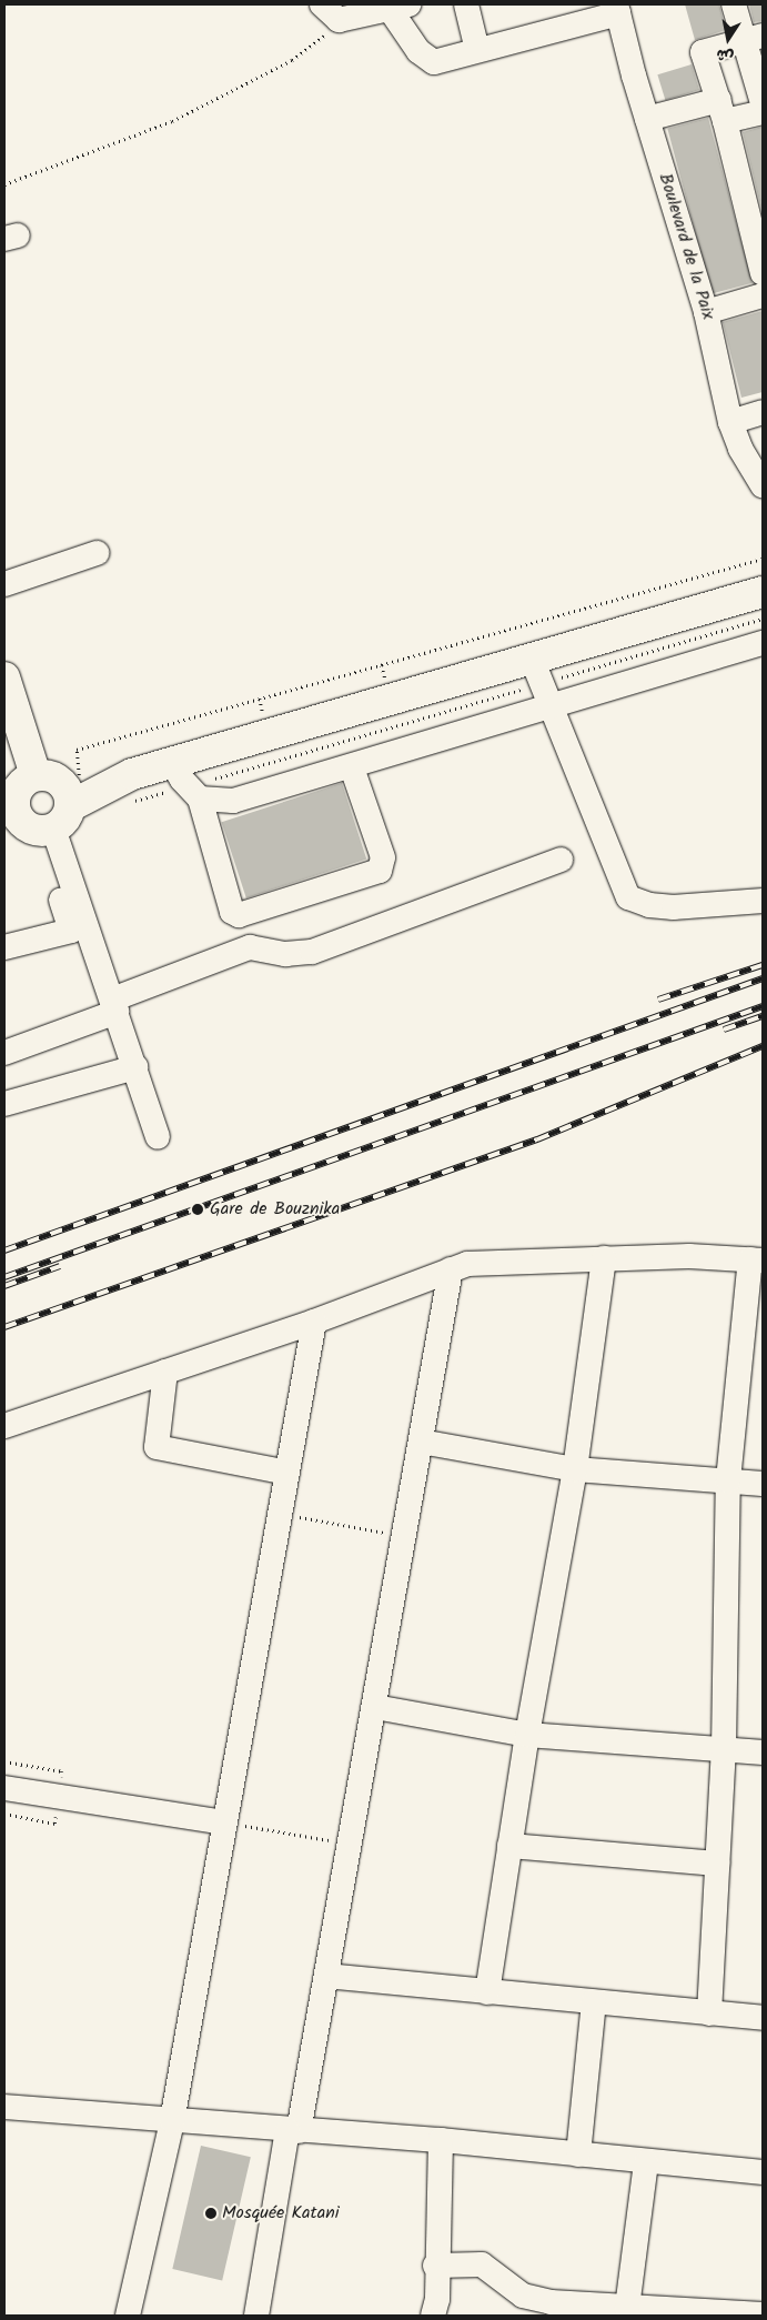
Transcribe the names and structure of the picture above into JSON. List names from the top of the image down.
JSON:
{
  "streets": {
    "street": ["Boulevard de la Paix"]
  },
  "places": ["Gare de Bouznika", "Mosquée Katani"],
  "north": "bottom"
}
